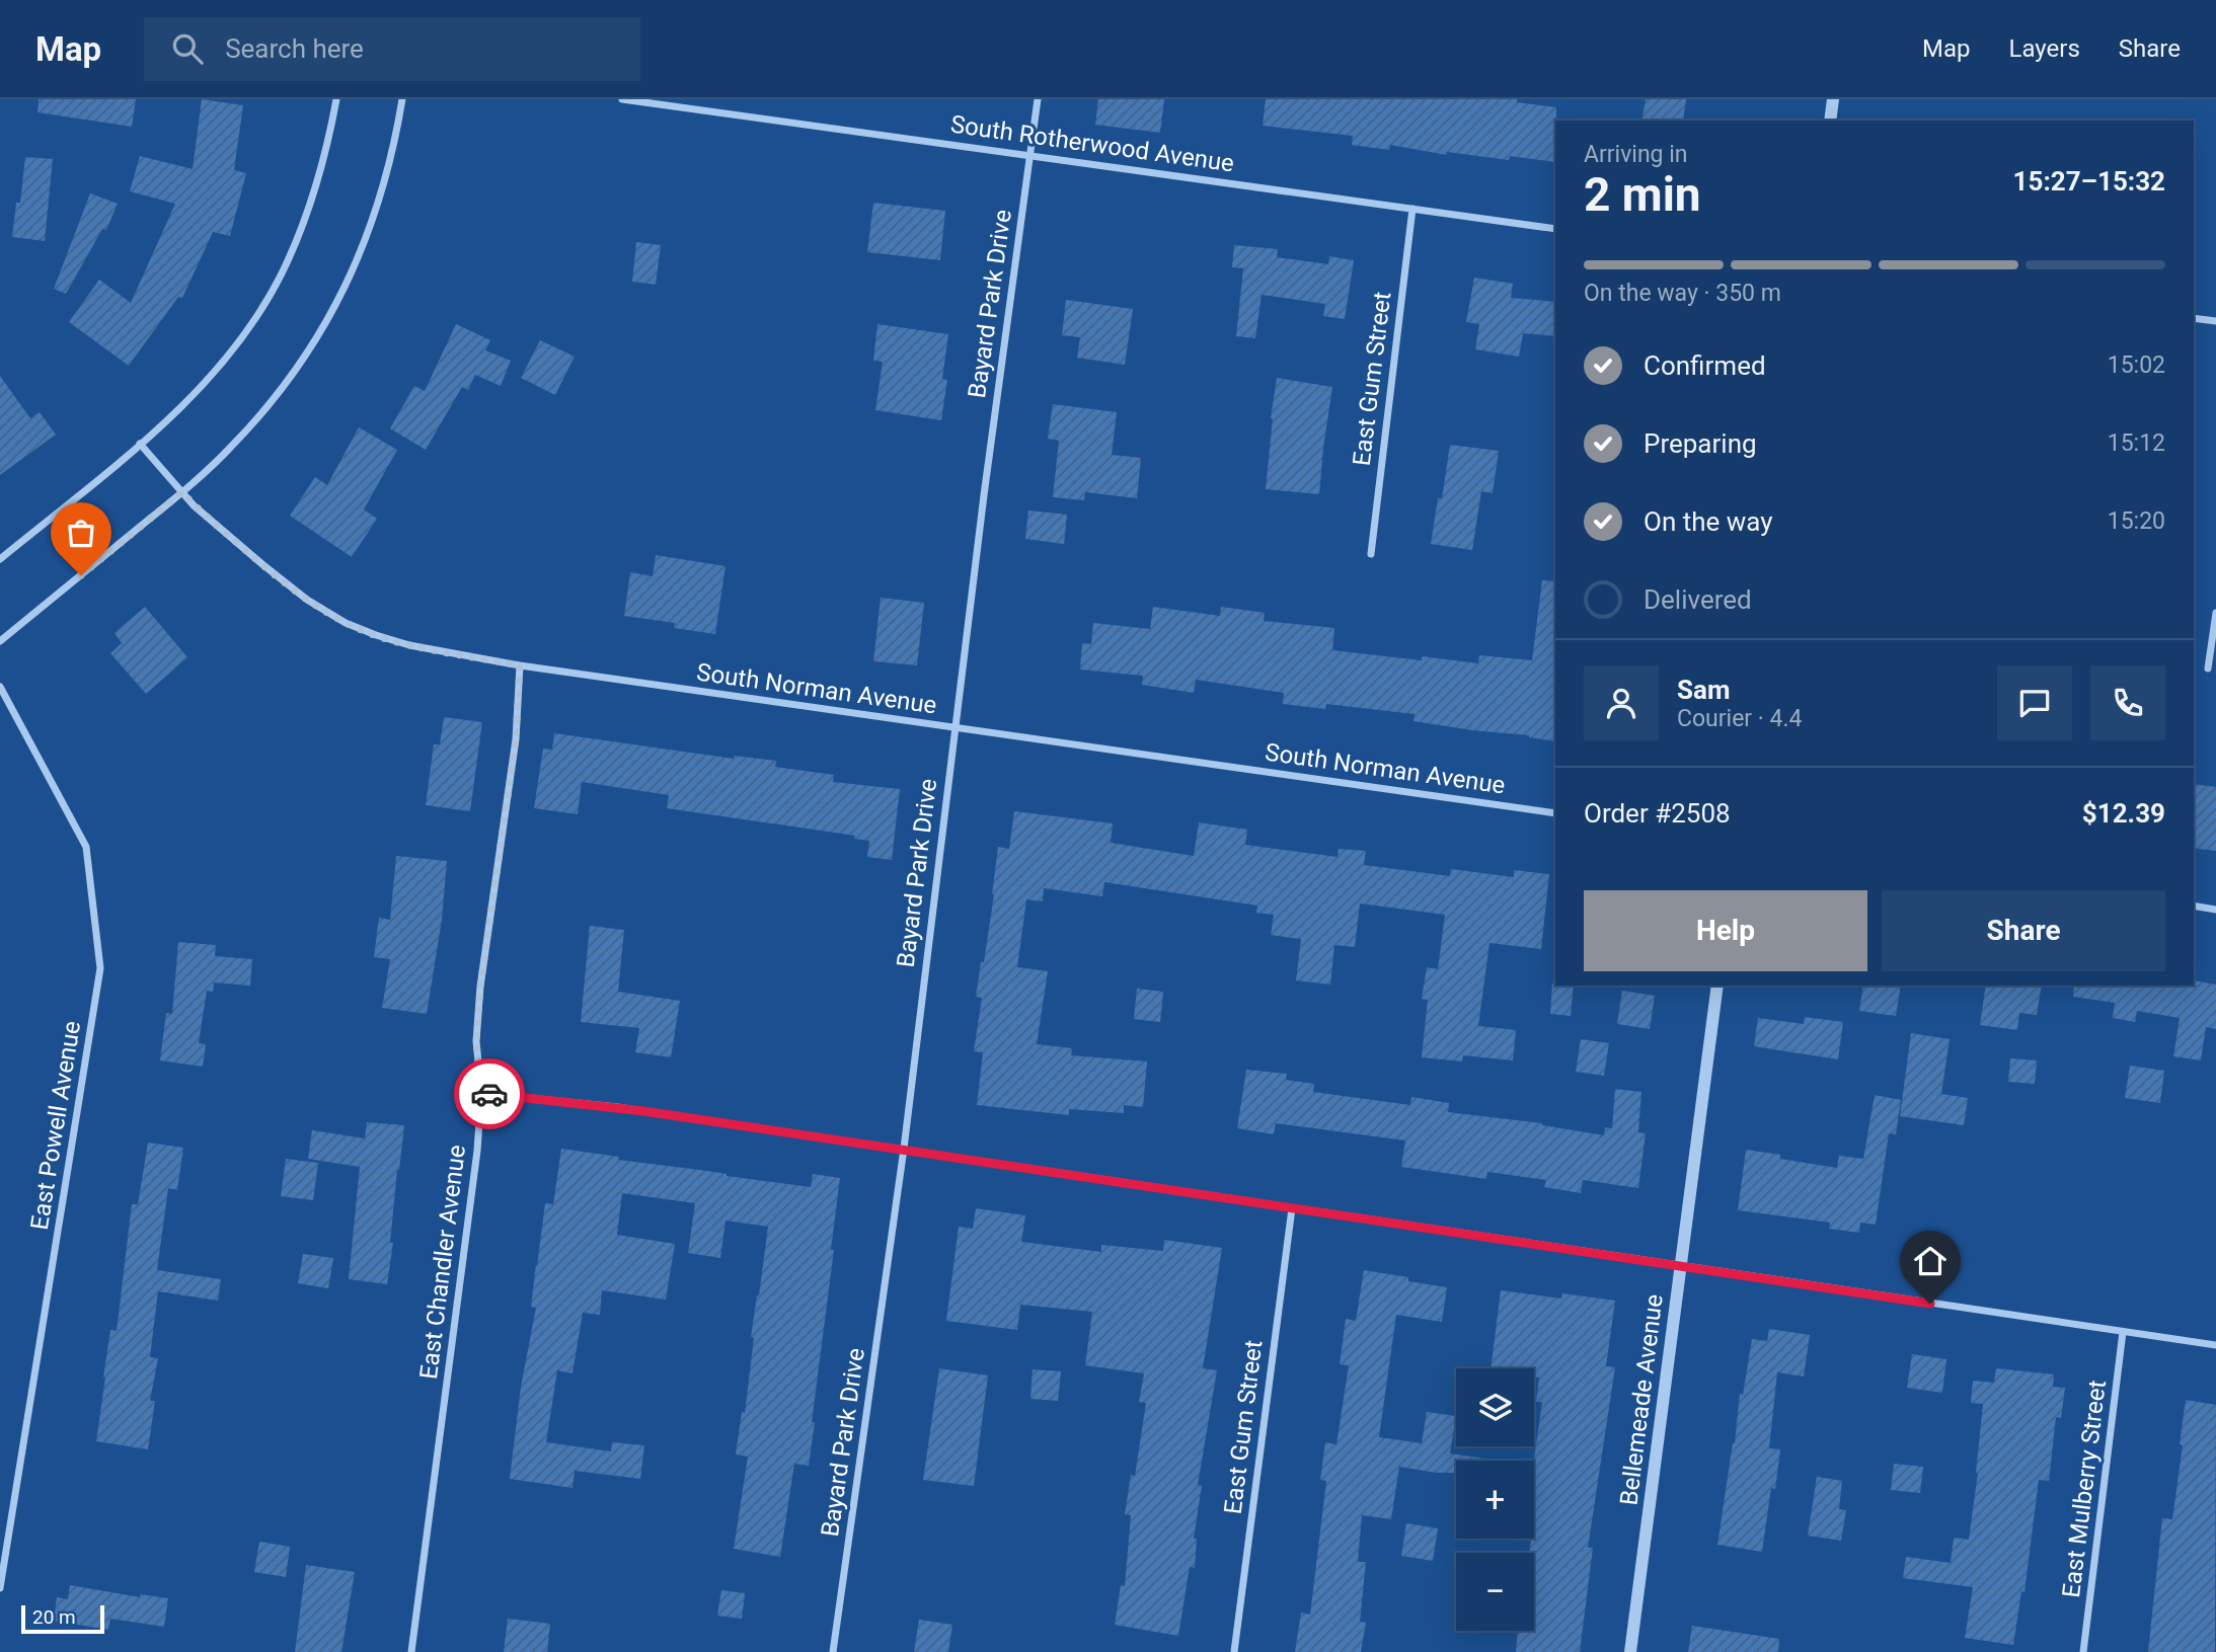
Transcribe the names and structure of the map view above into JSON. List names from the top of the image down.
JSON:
{
  "streets": {
    "street": [
      "South Rotherwood Avenue",
      "Bayard Park Drive",
      "East Gum Street",
      "South Norman Avenue",
      "East Powell Avenue",
      "East Chandler Avenue",
      "Bellemeade Avenue",
      "East Mulberry Street"
    ]
  },
  "crossings": [
    ["South Rotherwood Avenue", "Bayard Park Drive"],
    ["South Rotherwood Avenue", "East Gum Street"],
    ["Bayard Park Drive", "South Norman Avenue"],
    ["South Norman Avenue", "East Chandler Avenue"]
  ],
  "scale_bar": "20 m",
  "page": {
    "header": "Map",
    "search": "Search here",
    "nav": ["Map", "Layers", "Share"],
    "heading": ["2 min", "Arriving in", "15:27–15:32"],
    "panel": [
      "Sam",
      "Courier · 4.4",
      "Order #2508",
      "$12.39"
    ],
    "bar": "On the way · 350 m",
    "list": [
      ["Confirmed", "15:02"],
      ["Preparing", "15:12"],
      ["On the way", "15:20"],
      "Delivered"
    ],
    "buttons": ["Help", "Share"],
    "map_buttons": ["+", "−"],
    "scale": "20 m"
  }
}
